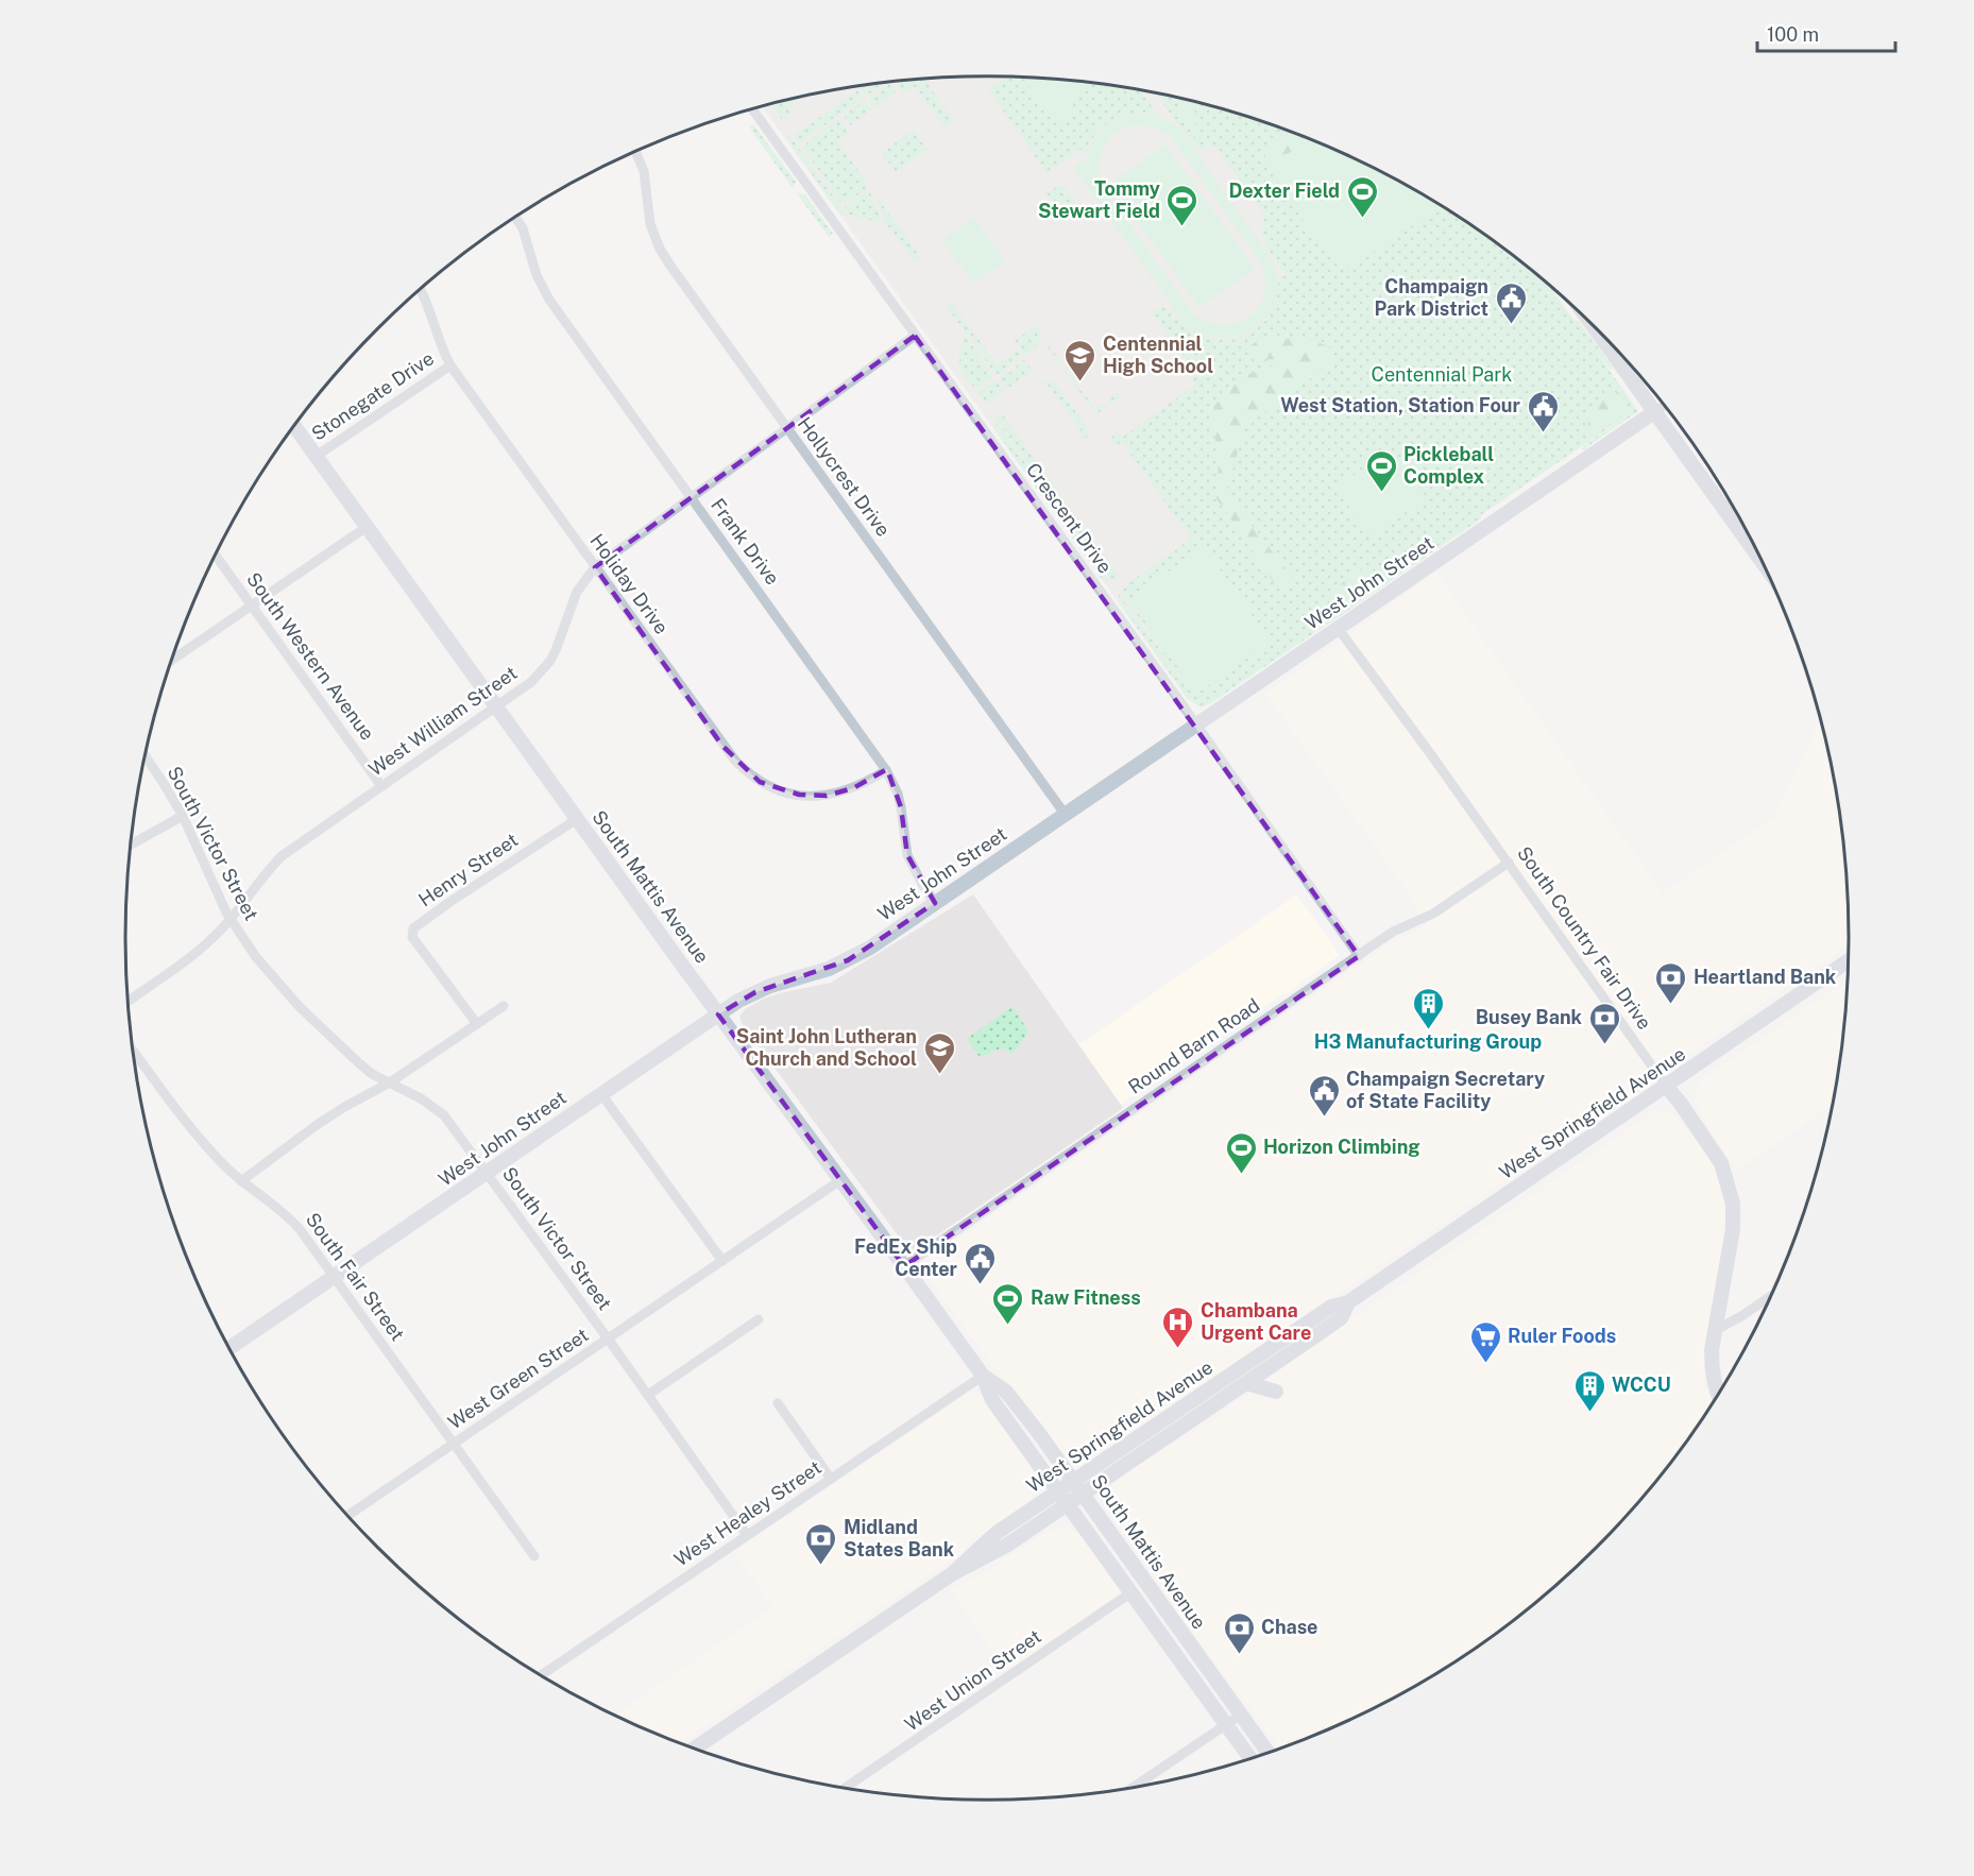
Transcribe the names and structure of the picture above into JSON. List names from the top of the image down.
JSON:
{
  "streets": {
    "main road": [
      "West John Street",
      "South Mattis Avenue",
      "South Country Fair Drive",
      "West Springfield Avenue"
    ],
    "street": [
      "Stonegate Drive",
      "Hollycrest Drive",
      "Crescent Drive",
      "Frank Drive",
      "Holiday Drive",
      "South Western Avenue",
      "West William Street",
      "South Victor Street",
      "Henry Street",
      "Round Barn Road",
      "South Fair Street",
      "West Green Street",
      "West Healey Street",
      "West Union Street"
    ]
  },
  "crossings": [
    ["Stonegate Drive", "Holiday Drive"],
    ["Stonegate Drive", "South Mattis Avenue"],
    ["Hollycrest Drive", "West John Street"],
    ["Hollycrest Drive", "West William Street"],
    ["Crescent Drive", "West John Street"],
    ["Crescent Drive", "West William Street"],
    ["Crescent Drive", "Round Barn Road"],
    ["Frank Drive", "West John Street"],
    ["Frank Drive", "Holiday Drive"],
    ["Frank Drive", "West William Street"],
    ["West John Street", "South Victor Street"],
    ["West John Street", "South Mattis Avenue"],
    ["West John Street", "South Country Fair Drive"],
    ["West John Street", "South Fair Street"],
    ["Holiday Drive", "West William Street"],
    ["South Western Avenue", "West William Street"],
    ["West William Street", "South Victor Street"],
    ["West William Street", "South Mattis Avenue"],
    ["South Victor Street", "West Green Street"],
    ["South Victor Street", "West Healey Street"],
    ["Henry Street", "South Mattis Avenue"],
    ["South Mattis Avenue", "Round Barn Road"],
    ["South Mattis Avenue", "West Springfield Avenue"],
    ["South Mattis Avenue", "West Green Street"],
    ["South Mattis Avenue", "West Healey Street"],
    ["South Mattis Avenue", "West Union Street"],
    ["South Country Fair Drive", "Round Barn Road"],
    ["South Country Fair Drive", "West Springfield Avenue"],
    ["South Fair Street", "West Green Street"]
  ],
  "parks": ["Centennial Park"],
  "places": {
    "sports": [
      "Dexter Field",
      "Tommy Stewart Field",
      "Pickleball Complex",
      "Horizon Climbing",
      "Raw Fitness"
    ],
    "public building": [
      "Champaign Park District",
      "West Station, Station Four",
      "Champaign Secretary of State Facility",
      "FedEx Ship Center"
    ],
    "school or university": ["Centennial High School", "Saint John Lutheran Church and School"],
    "bank": [
      "Heartland Bank",
      "Busey Bank",
      "Midland States Bank",
      "Chase"
    ],
    "building": ["H3 Manufacturing Group", "WCCU"],
    "hospital": ["Chambana Urgent Care"],
    "supermarket": ["Ruler Foods"]
  },
  "scale_bar": "100 m"
}
